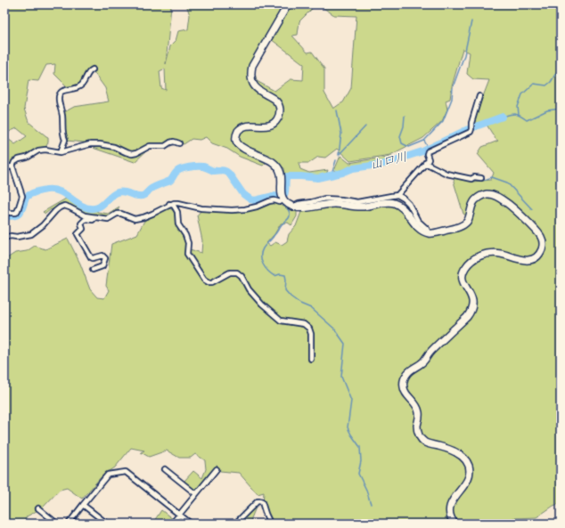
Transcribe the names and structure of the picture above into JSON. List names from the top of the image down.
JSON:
{
  "water": ["山口川"]
}
